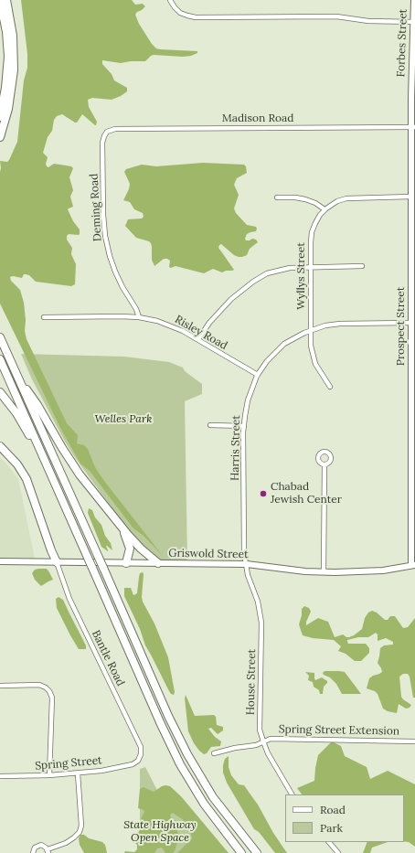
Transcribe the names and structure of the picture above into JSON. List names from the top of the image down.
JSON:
{
  "streets": {
    "main road": ["Forbes Street", "Prospect Street", "Griswold Street"],
    "street": [
      "Madison Road",
      "Deming Road",
      "Wyllys Street",
      "Risley Road",
      "Harris Street",
      "Bantle Road",
      "House Street",
      "Spring Street Extension",
      "Spring Street"
    ]
  },
  "crossings": [
    ["Forbes Street", "Prospect Street"],
    ["Madison Road", "Deming Road"],
    ["Madison Road", "Prospect Street"],
    ["Deming Road", "Risley Road"],
    ["Wyllys Street", "Prospect Street"],
    ["Wyllys Street", "Harris Street"],
    ["Prospect Street", "Harris Street"],
    ["Prospect Street", "Griswold Street"],
    ["Risley Road", "Harris Street"],
    ["Harris Street", "Griswold Street"],
    ["Harris Street", "House Street"],
    ["Griswold Street", "Bantle Road"],
    ["Griswold Street", "House Street"],
    ["Bantle Road", "Spring Street"],
    ["House Street", "Spring Street Extension"]
  ],
  "parks": ["Welles Park", "State Highway Open Space"],
  "places": ["Chabad Jewish Center"],
  "legend": ["Road", "Park"]
}
